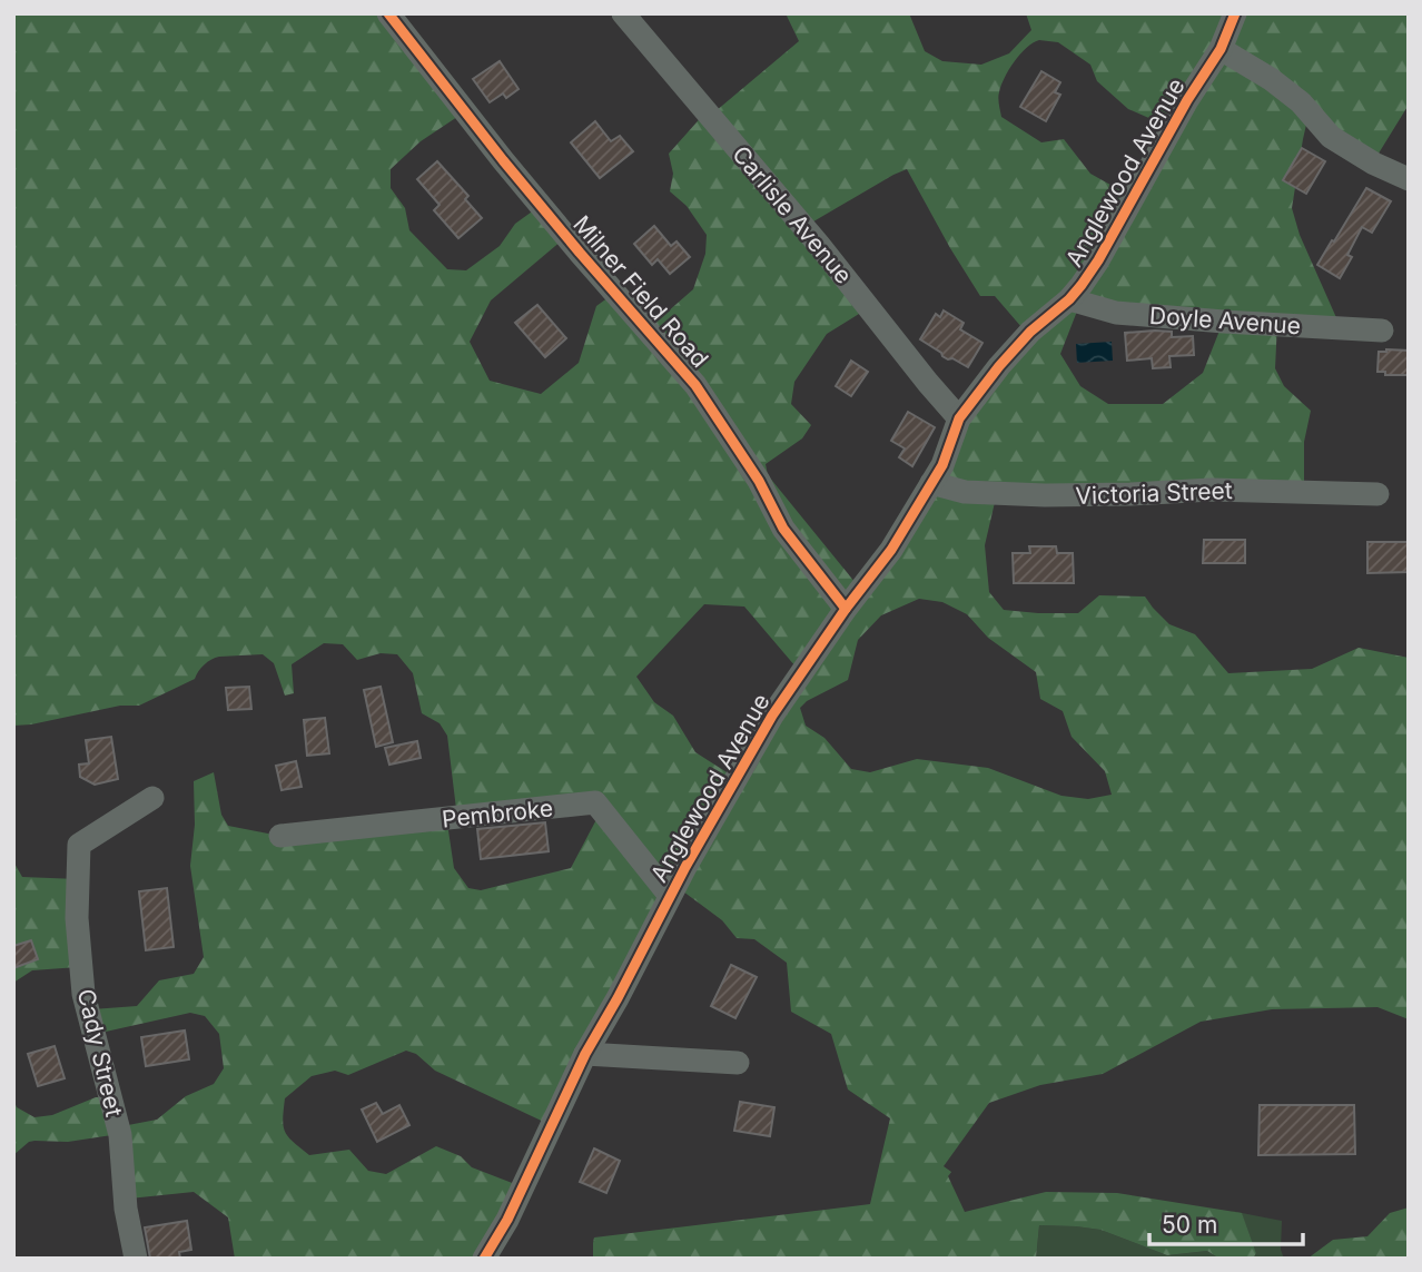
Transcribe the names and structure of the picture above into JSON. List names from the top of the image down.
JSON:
{
  "streets": {
    "street": [
      "Anglewood Avenue",
      "Carlisle Avenue",
      "Milner Field Road",
      "Doyle Avenue",
      "Victoria Street",
      "Pembroke",
      "Cady Street"
    ]
  },
  "crossings": [
    ["Anglewood Avenue", "Carlisle Avenue"],
    ["Anglewood Avenue", "Milner Field Road"],
    ["Anglewood Avenue", "Doyle Avenue"],
    ["Anglewood Avenue", "Victoria Street"],
    ["Anglewood Avenue", "Pembroke"]
  ],
  "scale_bar": "50 m"
}
